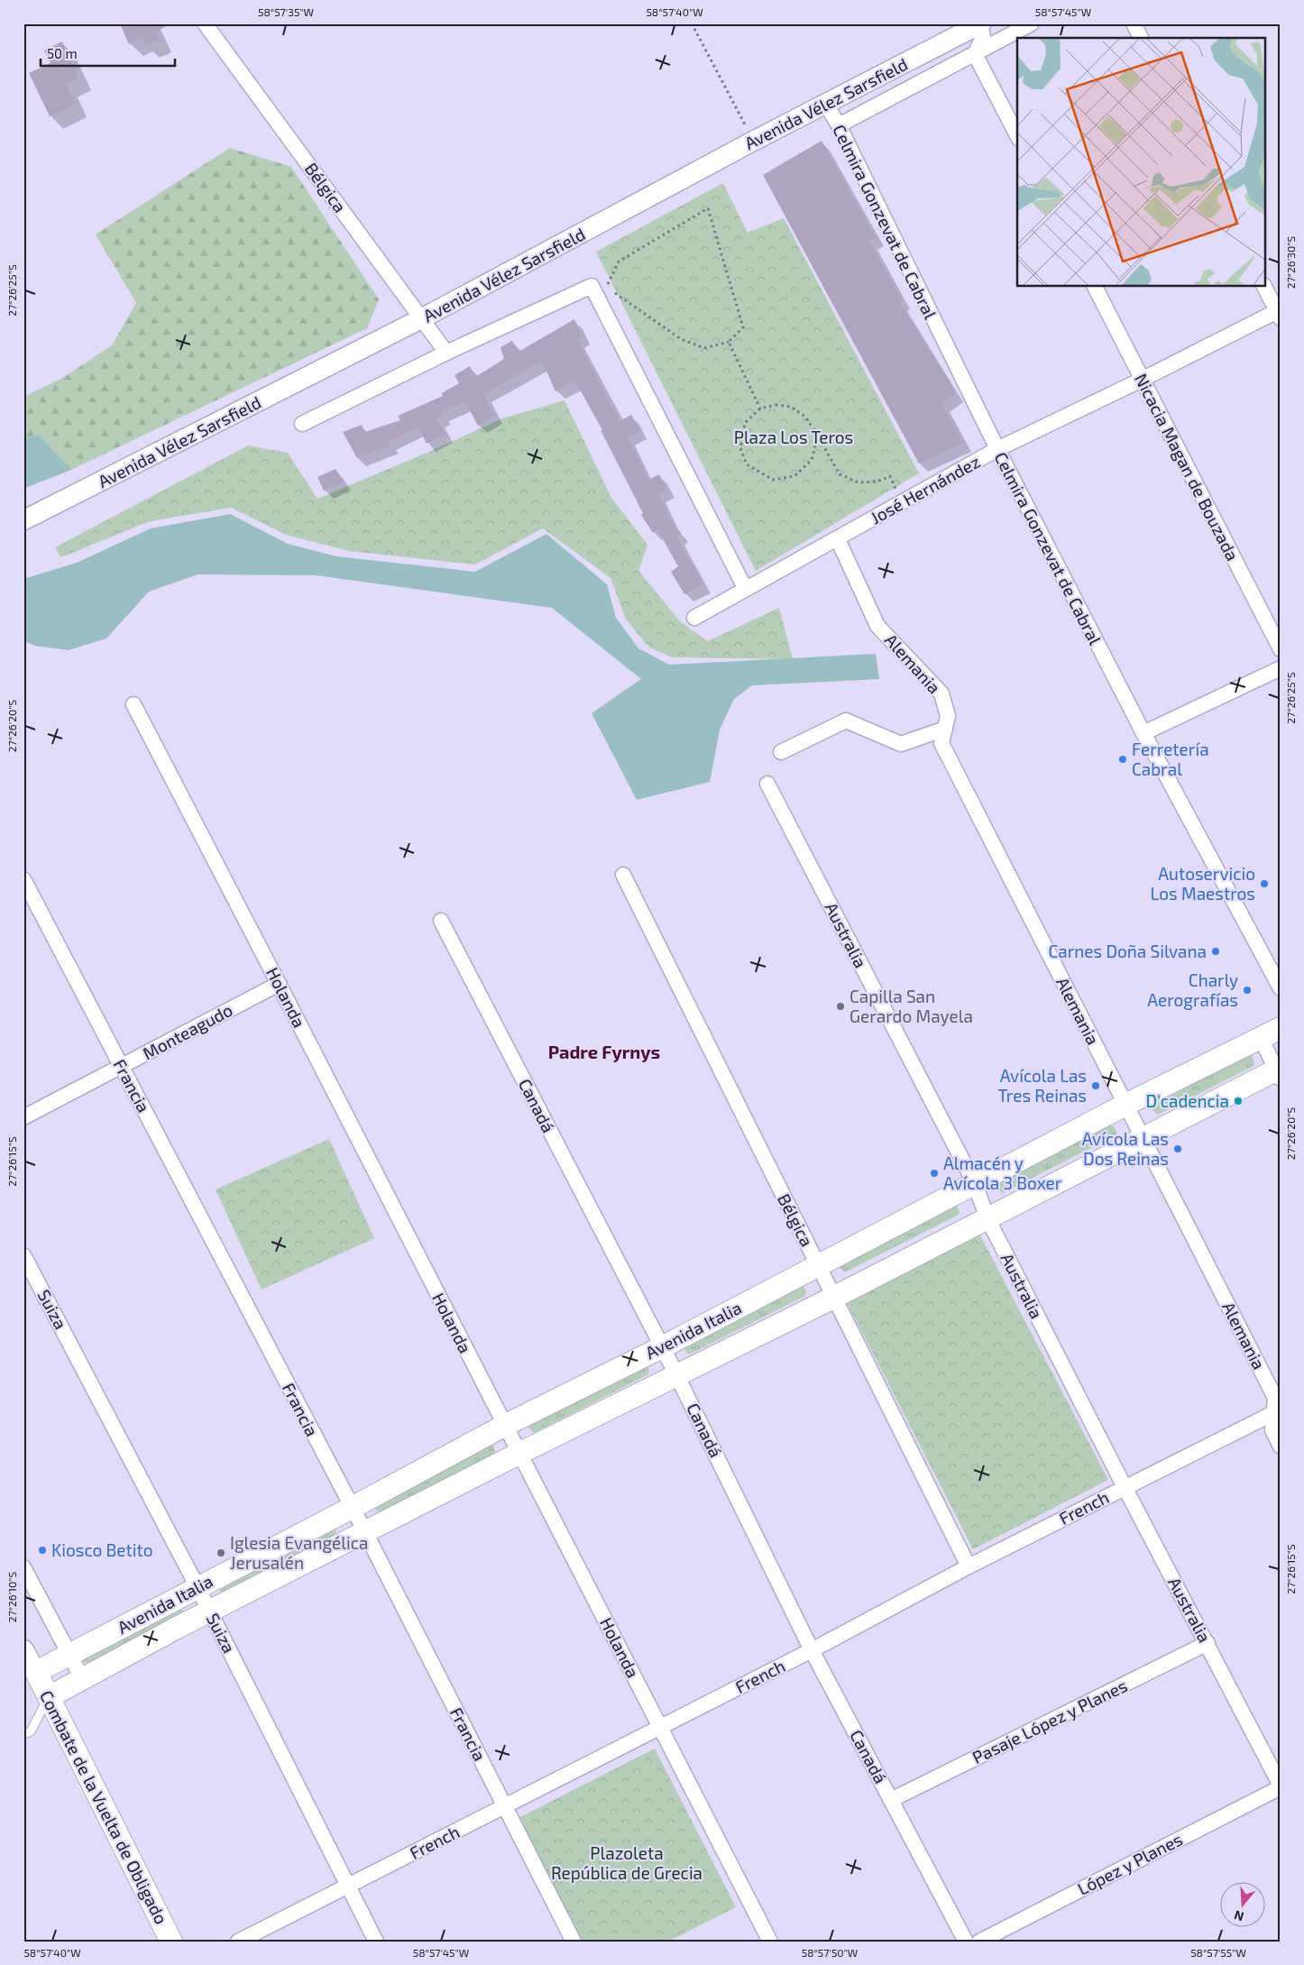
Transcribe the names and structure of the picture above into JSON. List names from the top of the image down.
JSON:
{
  "streets": {
    "main road": ["Avenida Italia", "Combate de la Vuelta de Obligado"],
    "street": [
      "Avenida Vélez Sarsfield",
      "Bélgica",
      "Celmira Gonzevat de Cabral",
      "Nicacia Magan de Bouzada",
      "José Hernández",
      "Alemania",
      "Australia",
      "Holanda",
      "Monteagudo",
      "Francia",
      "Canadá",
      "Suiza",
      "French",
      "Pasaje López y Planes",
      "López y Planes"
    ]
  },
  "crossings": [
    ["Avenida Vélez Sarsfield", "Bélgica"],
    ["Avenida Vélez Sarsfield", "Celmira Gonzevat de Cabral"],
    ["Bélgica", "Avenida Italia"],
    ["Bélgica", "French"],
    ["Celmira Gonzevat de Cabral", "José Hernández"],
    ["Nicacia Magan de Bouzada", "José Hernández"],
    ["José Hernández", "Alemania"],
    ["Alemania", "Avenida Italia"],
    ["Alemania", "French"],
    ["Australia", "Avenida Italia"],
    ["Australia", "French"],
    ["Australia", "Pasaje López y Planes"],
    ["Australia", "López y Planes"],
    ["Holanda", "Monteagudo"],
    ["Holanda", "Avenida Italia"],
    ["Holanda", "French"],
    ["Monteagudo", "Francia"],
    ["Francia", "Avenida Italia"],
    ["Francia", "French"],
    ["Canadá", "Avenida Italia"],
    ["Canadá", "French"],
    ["Canadá", "Pasaje López y Planes"],
    ["Suiza", "Avenida Italia"],
    ["Suiza", "French"],
    ["Avenida Italia", "Combate de la Vuelta de Obligado"]
  ],
  "districts": ["Padre Fyrnys"],
  "parks": ["Plaza Los Teros", "Plazoleta República de Grecia"],
  "places": [
    "Ferretería Cabral",
    "Autoservicio Los Maestros",
    "Carnes Doña Silvana",
    "Charly Aerografías",
    "Capilla San Gerardo Mayela",
    "Avícola Las Tres Reinas",
    "D'cadencia",
    "Avícola Las Dos Reinas",
    "Almacén y Avícola 3 Boxer",
    "Kiosco Betito",
    "Iglesia Evangélica Jerusalén"
  ],
  "scale_bar": "50 m",
  "north": "bottom",
  "coordinates": [
    "58°57'35\"W",
    "58°57'40\"W",
    "58°57'45\"W",
    "27°26'30\"S",
    "27°26'25\"S",
    "27°26'20\"S",
    "27°26'15\"S",
    "27°26'10\"S",
    "58°57'50\"W",
    "58°57'55\"W"
  ]
}
